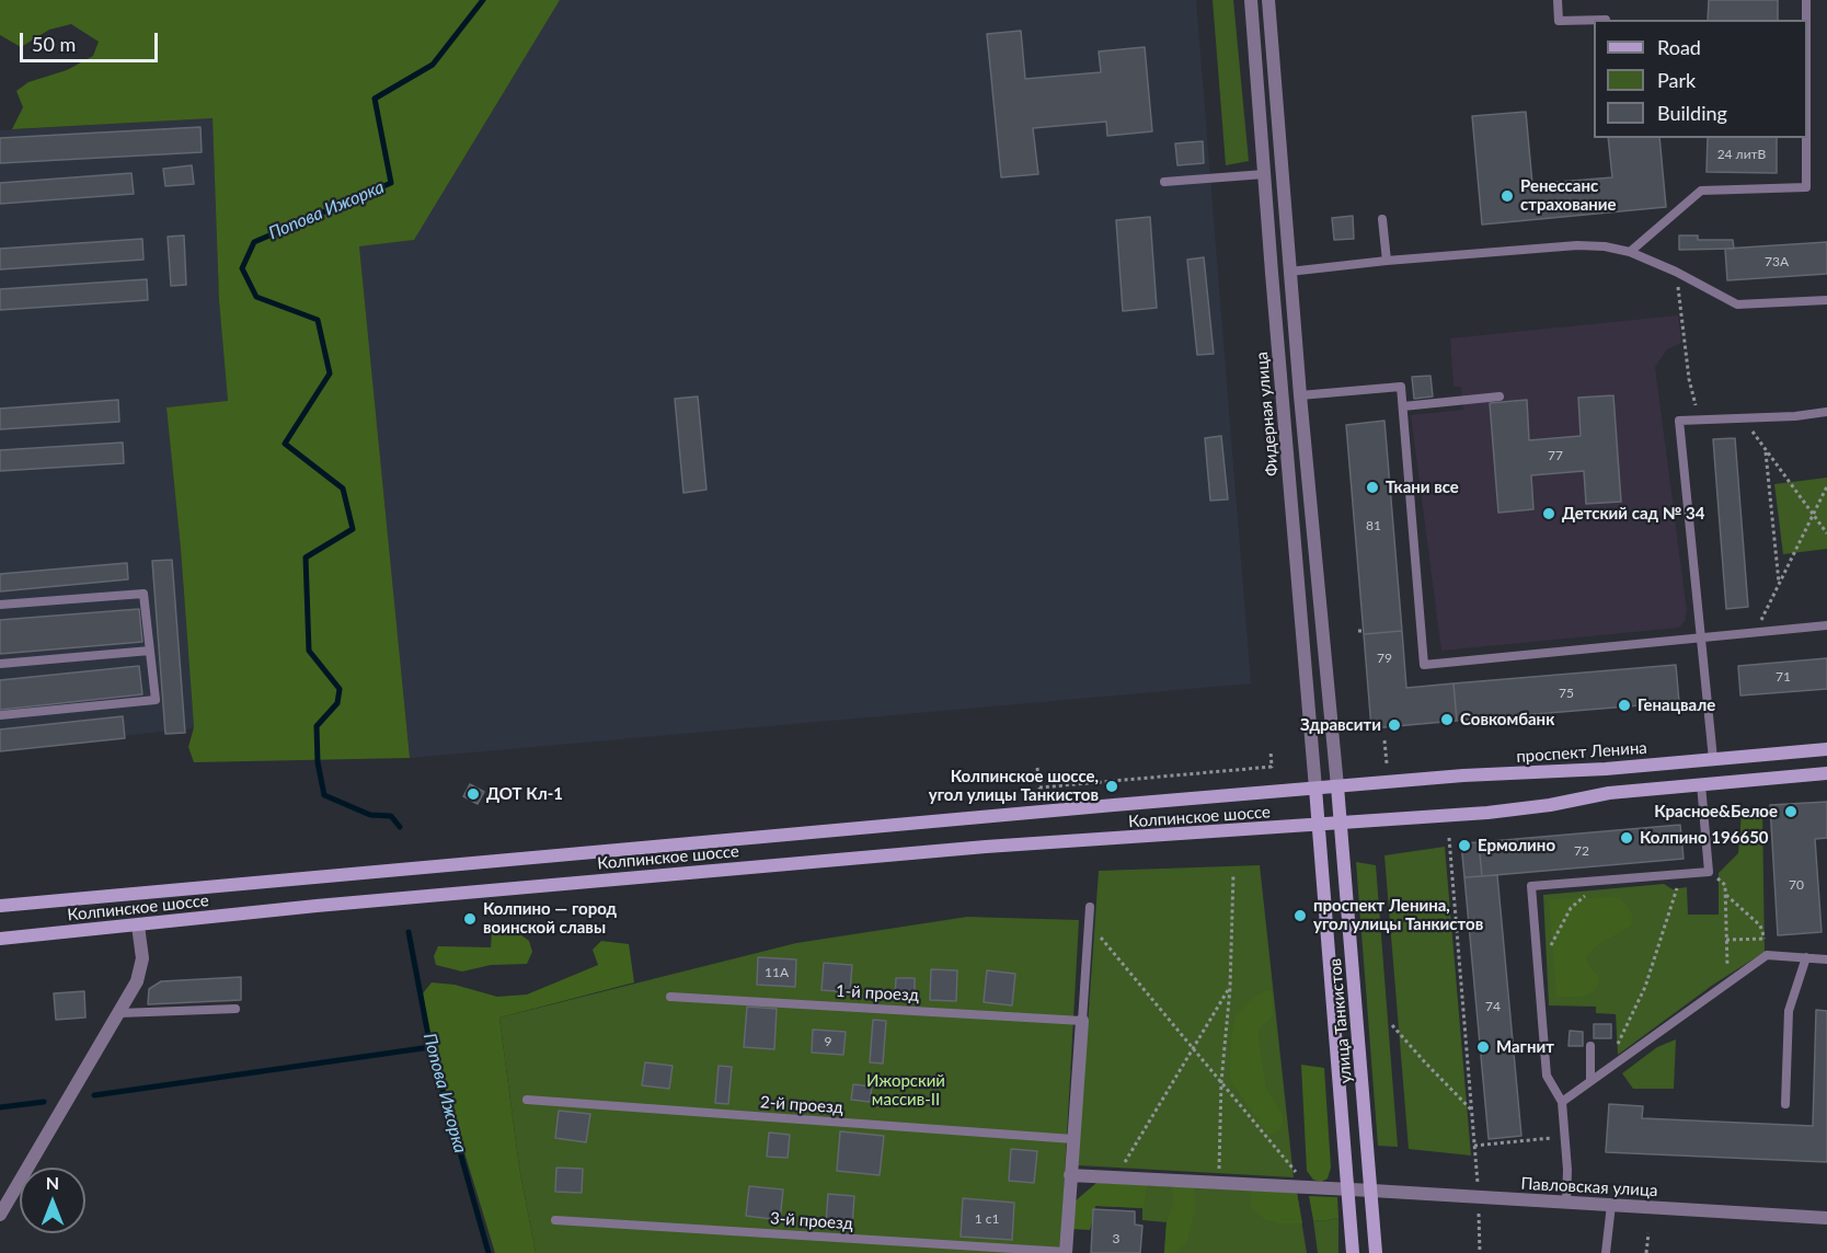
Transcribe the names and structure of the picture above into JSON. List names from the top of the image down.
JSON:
{
  "streets": {
    "main road": [
      "Фидерная улица",
      "проспект Ленина",
      "Колпинское шоссе",
      "улица Танкистов"
    ],
    "street": ["Павловская улица"],
    "lane": ["1-й проезд", "2-й проезд", "3-й проезд"]
  },
  "crossings": [
    ["Фидерная улица", "проспект Ленина"],
    ["Фидерная улица", "Колпинское шоссе"],
    ["Фидерная улица", "улица Танкистов"],
    ["проспект Ленина", "Колпинское шоссе"],
    ["проспект Ленина", "улица Танкистов"],
    ["Колпинское шоссе", "улица Танкистов"],
    ["улица Танкистов", "Павловская улица"]
  ],
  "water": ["Попова Ижорка"],
  "parks": ["Ижорский массив-II"],
  "places": [
    "Ренессанс страхование",
    "Ткани все",
    "Детский сад № 34",
    "Генацвале",
    "Совкомбанк",
    "Здравсити",
    "Колпинское шоссе, угол улицы Танкистов",
    "ДОТ Кл-1",
    "Красное&Белое",
    "Колпино 196650",
    "Ермолино",
    "проспект Ленина, угол улицы Танкистов",
    "Колпино — город воинской славы",
    "Магнит"
  ],
  "house_numbers": [
    "24 литВ",
    "73А",
    "77",
    "81",
    "79",
    "71",
    "75",
    "72",
    "70",
    "11А",
    "74",
    "9",
    "1 с1",
    "3"
  ],
  "legend": ["Road", "Park", "Building"],
  "scale_bar": "50 m",
  "north": "top"
}
